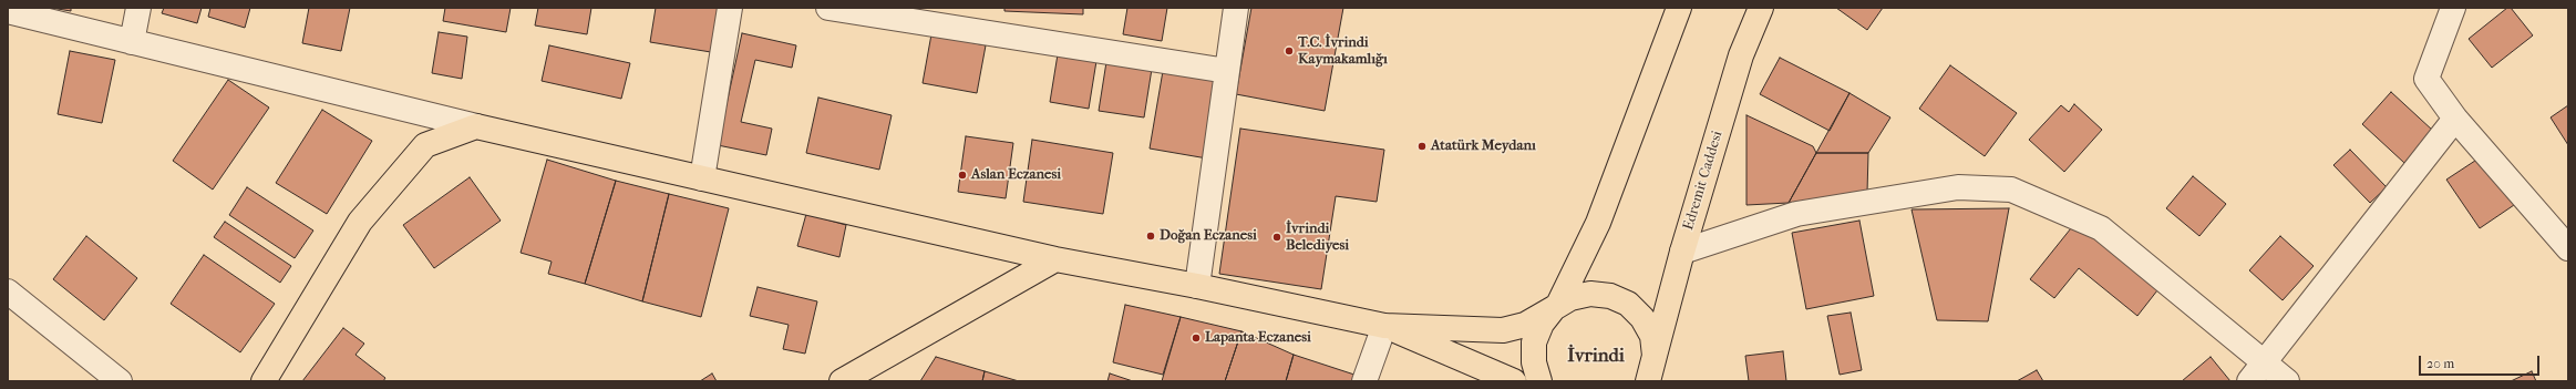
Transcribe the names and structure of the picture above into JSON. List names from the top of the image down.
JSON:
{
  "streets": {
    "main road": ["Edremit Caddesi"]
  },
  "districts": ["İvrindi"],
  "places": [
    "T.C. İvrindi Kaymakamlığı",
    "Atatürk Meydanı",
    "Aslan Eczanesi",
    "Doğan Eczanesi",
    "İvrindi Belediyesi",
    "Lapanta Eczanesi"
  ],
  "scale_bar": "20 m"
}
